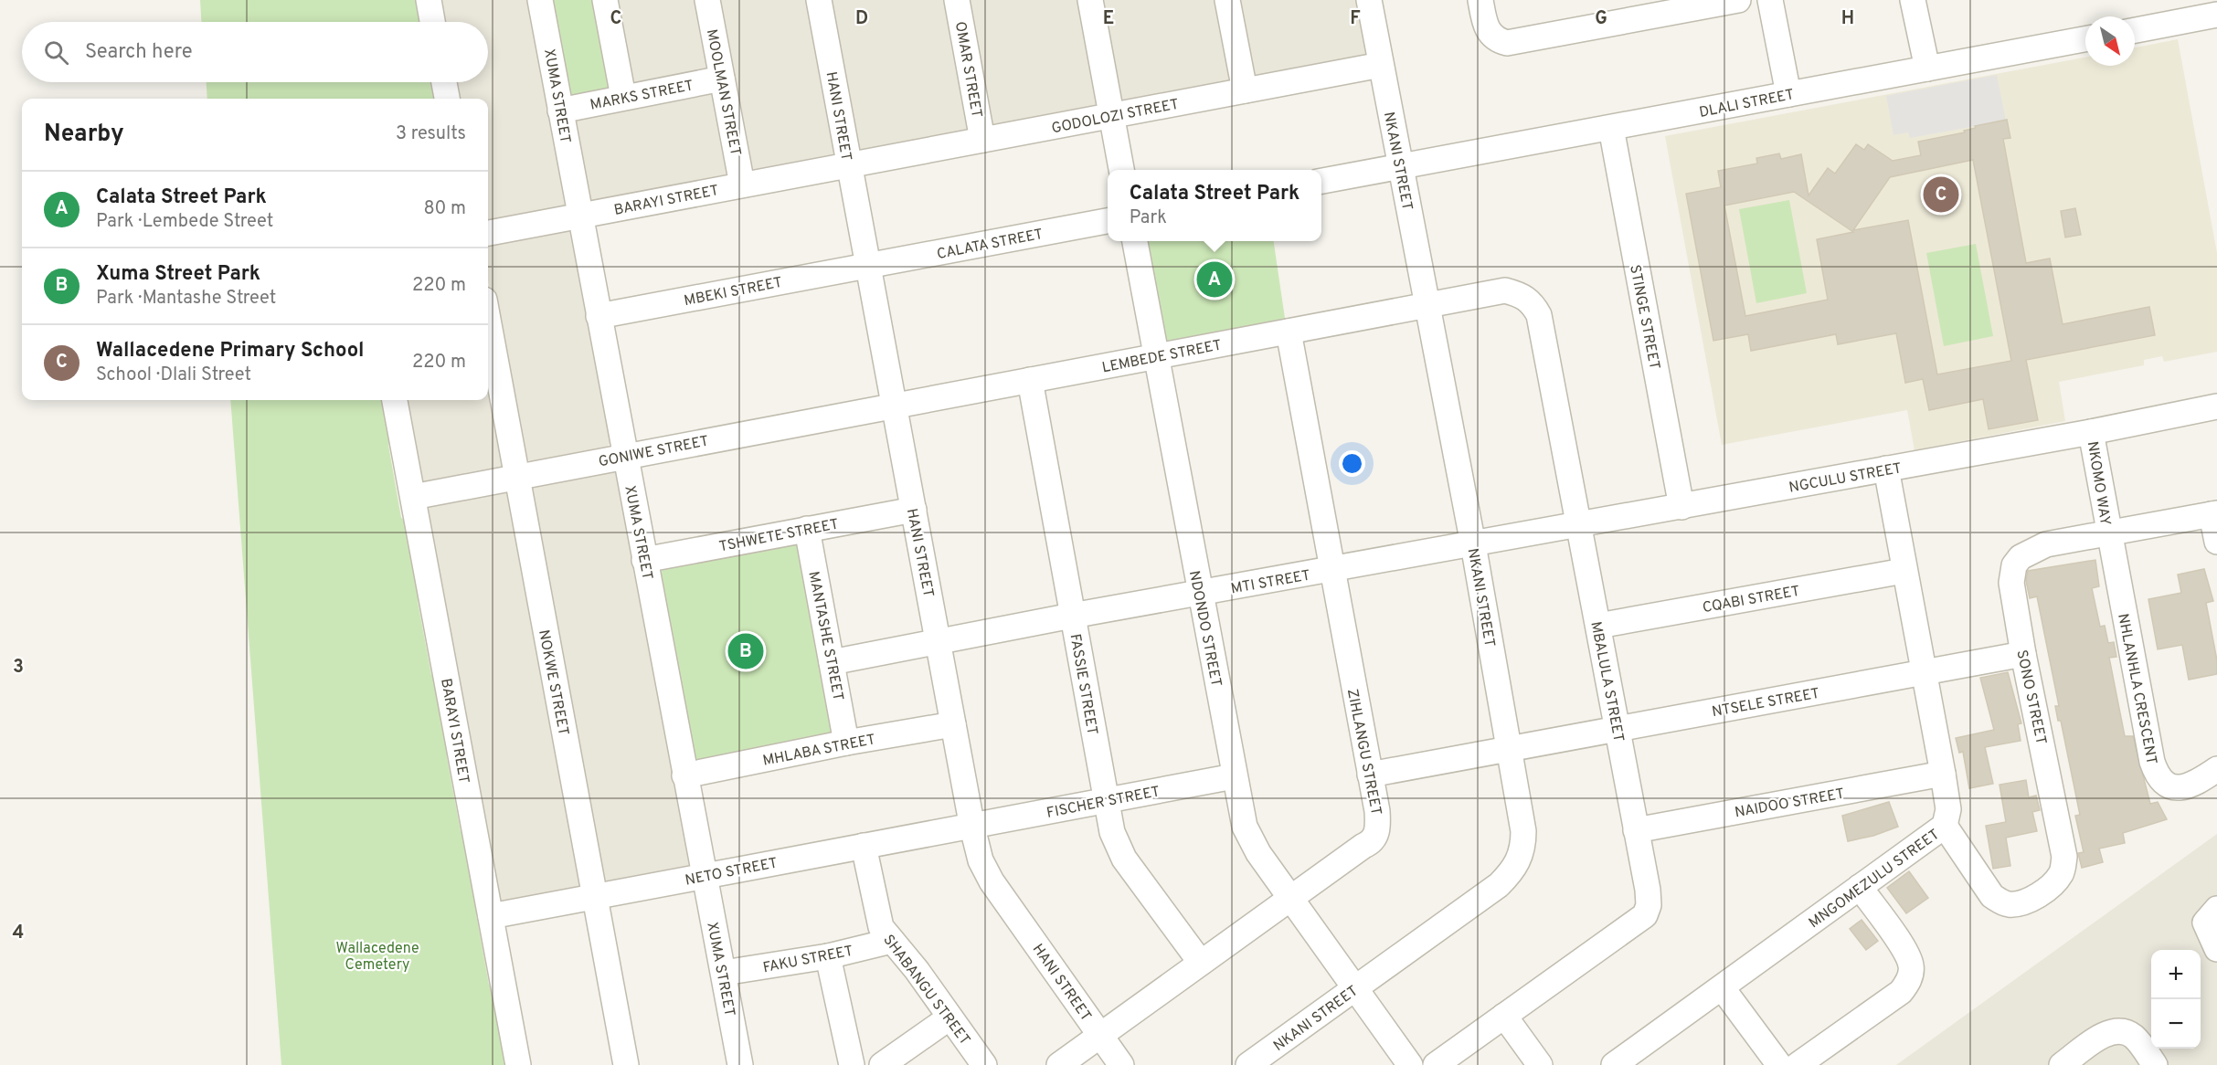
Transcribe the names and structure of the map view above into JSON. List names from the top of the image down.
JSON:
{
  "streets": {
    "street": [
      "OMAR STREET",
      "MOOLMAN STREET",
      "MARKS STREET",
      "XUMA STREET",
      "DLALI STREET",
      "GODOLOZI STREET",
      "HANI STREET",
      "NKANI STREET",
      "BARAYI STREET",
      "CALATA STREET",
      "MBEKI STREET",
      "STINGE STREET",
      "LEMBEDE STREET",
      "GONIWE STREET",
      "NGCULU STREET",
      "NKOMO WAY",
      "TSHWETE STREET",
      "MTI STREET",
      "CQABI STREET",
      "NDONDO STREET",
      "MANTASHE STREET",
      "MBALULA STREET",
      "NOKWE STREET",
      "FASSIE STREET",
      "NHLANHLA CRESCENT",
      "SONO STREET",
      "NTSELE STREET",
      "MHLABA STREET",
      "ZIHLANGU STREET",
      "FISCHER STREET",
      "NAIDOO STREET",
      "NETO STREET",
      "MNGOMEZULU STREET",
      "FAKU STREET",
      "SHABANGU STREET"
    ]
  },
  "crossings": [
    ["OMAR STREET", "GODOLOZI STREET"],
    ["MOOLMAN STREET", "MARKS STREET"],
    ["MOOLMAN STREET", "BARAYI STREET"],
    ["MARKS STREET", "XUMA STREET"],
    ["XUMA STREET", "BARAYI STREET"],
    ["XUMA STREET", "MBEKI STREET"],
    ["XUMA STREET", "GONIWE STREET"],
    ["XUMA STREET", "TSHWETE STREET"],
    ["XUMA STREET", "MHLABA STREET"],
    ["XUMA STREET", "NETO STREET"],
    ["XUMA STREET", "FAKU STREET"],
    ["DLALI STREET", "NKANI STREET"],
    ["DLALI STREET", "STINGE STREET"],
    ["GODOLOZI STREET", "HANI STREET"],
    ["GODOLOZI STREET", "NKANI STREET"],
    ["GODOLOZI STREET", "BARAYI STREET"],
    ["HANI STREET", "BARAYI STREET"],
    ["HANI STREET", "CALATA STREET"],
    ["HANI STREET", "MBEKI STREET"],
    ["HANI STREET", "LEMBEDE STREET"],
    ["HANI STREET", "GONIWE STREET"],
    ["HANI STREET", "TSHWETE STREET"],
    ["HANI STREET", "MTI STREET"],
    ["HANI STREET", "MHLABA STREET"],
    ["HANI STREET", "ZIHLANGU STREET"],
    ["HANI STREET", "FISCHER STREET"],
    ["HANI STREET", "NETO STREET"],
    ["NKANI STREET", "LEMBEDE STREET"],
    ["NKANI STREET", "NGCULU STREET"],
    ["NKANI STREET", "MTI STREET"],
    ["NKANI STREET", "NDONDO STREET"],
    ["NKANI STREET", "MBALULA STREET"],
    ["NKANI STREET", "NTSELE STREET"],
    ["BARAYI STREET", "GONIWE STREET"],
    ["BARAYI STREET", "NETO STREET"],
    ["CALATA STREET", "MBEKI STREET"],
    ["STINGE STREET", "NGCULU STREET"],
    ["LEMBEDE STREET", "GONIWE STREET"],
    ["LEMBEDE STREET", "NDONDO STREET"],
    ["LEMBEDE STREET", "MBALULA STREET"],
    ["LEMBEDE STREET", "FASSIE STREET"],
    ["LEMBEDE STREET", "ZIHLANGU STREET"],
    ["GONIWE STREET", "NOKWE STREET"],
    ["NGCULU STREET", "NKOMO WAY"],
    ["NGCULU STREET", "MTI STREET"],
    ["NGCULU STREET", "MBALULA STREET"],
    ["NGCULU STREET", "MNGOMEZULU STREET"],
    ["NKOMO WAY", "NHLANHLA CRESCENT"],
    ["NKOMO WAY", "SONO STREET"],
    ["TSHWETE STREET", "MANTASHE STREET"],
    ["MTI STREET", "NDONDO STREET"],
    ["MTI STREET", "MANTASHE STREET"],
    ["MTI STREET", "FASSIE STREET"],
    ["MTI STREET", "ZIHLANGU STREET"],
    ["CQABI STREET", "MBALULA STREET"],
    ["CQABI STREET", "MNGOMEZULU STREET"],
    ["NDONDO STREET", "ZIHLANGU STREET"],
    ["NDONDO STREET", "FISCHER STREET"],
    ["MANTASHE STREET", "MHLABA STREET"],
    ["MBALULA STREET", "NTSELE STREET"],
    ["MBALULA STREET", "NAIDOO STREET"],
    ["NOKWE STREET", "NETO STREET"],
    ["FASSIE STREET", "ZIHLANGU STREET"],
    ["FASSIE STREET", "FISCHER STREET"],
    ["NHLANHLA CRESCENT", "SONO STREET"],
    ["SONO STREET", "NTSELE STREET"],
    ["SONO STREET", "MNGOMEZULU STREET"],
    ["NTSELE STREET", "ZIHLANGU STREET"],
    ["NTSELE STREET", "MNGOMEZULU STREET"],
    ["FISCHER STREET", "NETO STREET"],
    ["NAIDOO STREET", "MNGOMEZULU STREET"],
    ["NETO STREET", "SHABANGU STREET"],
    ["FAKU STREET", "SHABANGU STREET"]
  ],
  "parks": ["Wallacedene Cemetery"],
  "north": "bottom right",
  "page": {
    "search": "Search here",
    "heading": ["Nearby", "3 results"],
    "popup": ["Calata Street Park", "Park"],
    "list": [
      {
        "mark": "A",
        "name": "Calata Street Park",
        "note": "Park · Lembede Street",
        "value": "80 m"
      },
      {
        "mark": "B",
        "name": "Xuma Street Park",
        "note": "Park · Mantashe Street",
        "value": "220 m"
      },
      {
        "mark": "C",
        "name": "Wallacedene Primary School",
        "note": "School · Dlali Street",
        "value": "220 m"
      }
    ],
    "pins": ["C", "A", "B"],
    "map_buttons": ["+", "−"]
  },
  "grid": {
    "columns": [
      "C",
      "D",
      "E",
      "F",
      "G",
      "H"
    ],
    "rows": ["3", "4"]
  }
}
